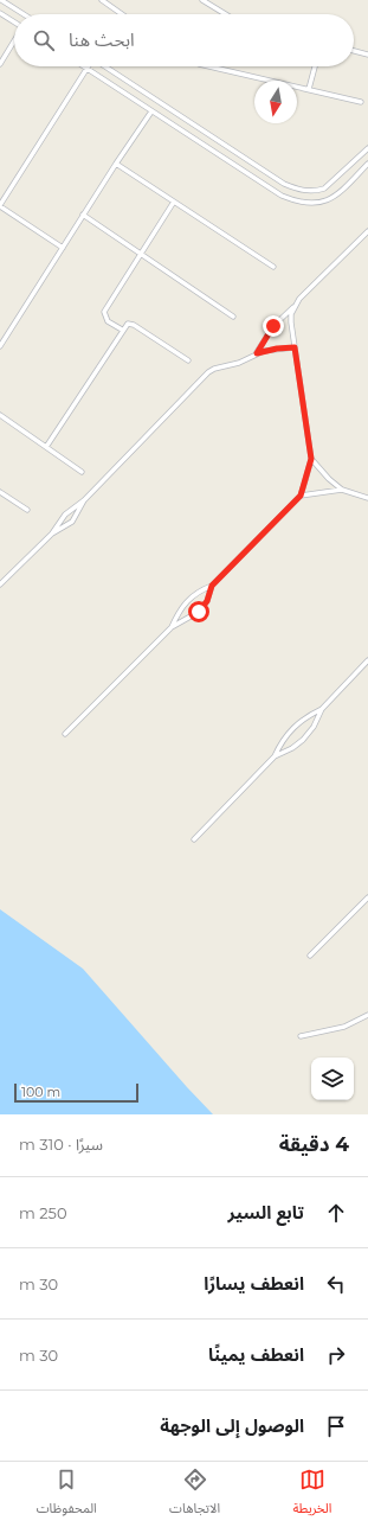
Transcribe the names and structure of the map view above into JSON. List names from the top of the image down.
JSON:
{
  "scale_bar": "100 m",
  "north": "bottom",
  "page": {
    "search": "ابحث هنا",
    "scale": "100 m",
    "heading": ["4 دقيقة", "سيرًا · 310 m"],
    "list": [
      ["تابع السير", "250 m"],
      ["انعطف يسارًا", "30 m"],
      ["انعطف يمينًا", "30 m"],
      "الوصول إلى الوجهة"
    ],
    "nav": ["الخريطة", "الاتجاهات", "المحفوظات"]
  }
}
